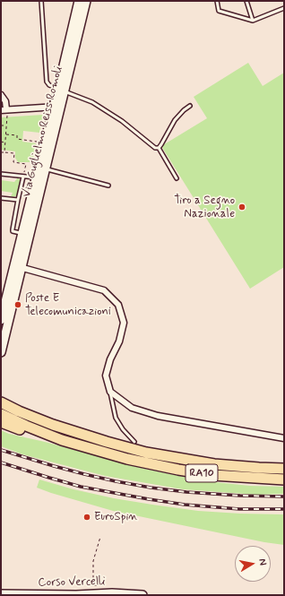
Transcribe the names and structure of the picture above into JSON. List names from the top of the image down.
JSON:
{
  "streets": {
    "highway": ["RA10"],
    "main road": ["Via Guglielmo Reiss Romoli", "Corso Vercelli"]
  },
  "places": ["Tiro a Segno Nazionale", "Poste E Telecomunicazioni", "EuroSpin"],
  "north": "right"
}
